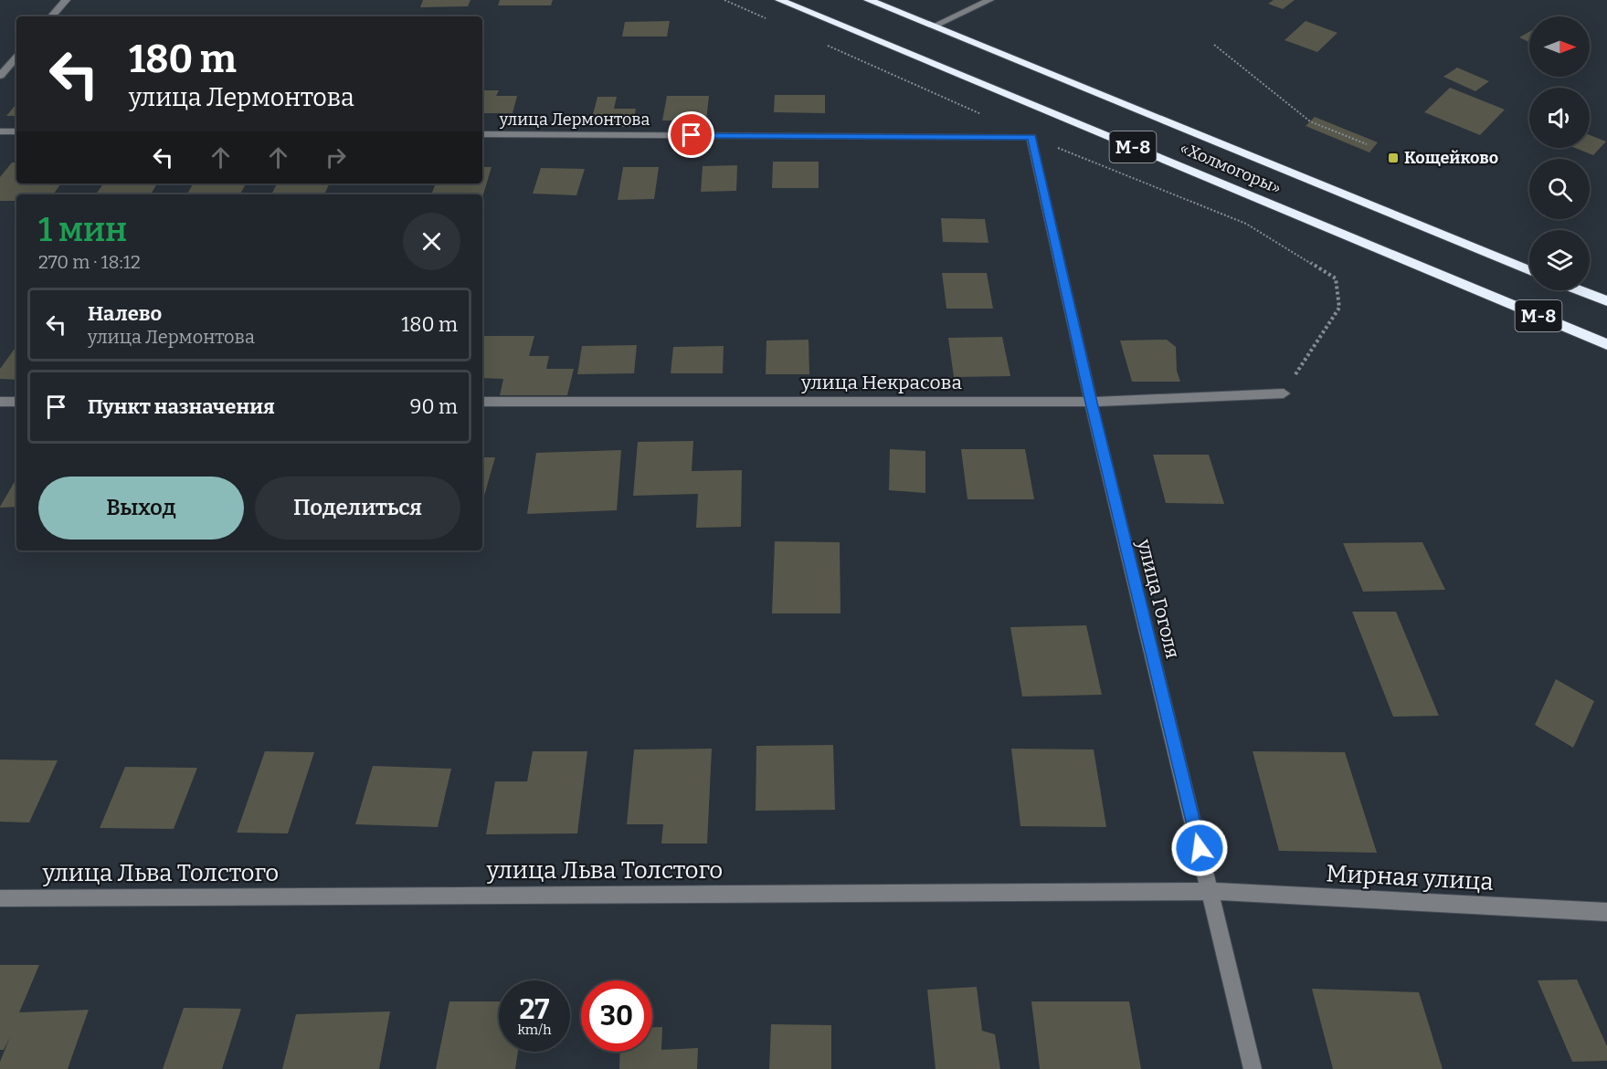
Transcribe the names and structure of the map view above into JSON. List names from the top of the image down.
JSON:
{
  "streets": {
    "highway": ["М-8", "«Холмогоры»"],
    "street": [
      "улица Лермонтова",
      "улица Некрасова",
      "улица Гоголя",
      "улица Льва Толстого",
      "Мирная улица"
    ]
  },
  "crossings": [
    ["улица Лермонтова", "улица Гоголя"],
    ["улица Некрасова", "улица Гоголя"],
    ["улица Гоголя", "улица Льва Толстого"],
    ["улица Гоголя", "Мирная улица"],
    ["улица Льва Толстого", "Мирная улица"]
  ],
  "places": {
    "transit": ["Кощейково"]
  },
  "north": "right",
  "page": {
    "turn": ["180 m", "улица Лермонтова"],
    "heading": ["1 мин", "270 m · 18:12"],
    "list": [
      {
        "name": "Налево",
        "note": "улица Лермонтова",
        "value": "180 m"
      },
      {
        "name": "Пункт назначения",
        "value": "90 m"
      }
    ],
    "buttons": ["Выход", "Поделиться"],
    "speed": "27 km/h",
    "limit": "30"
  }
}
